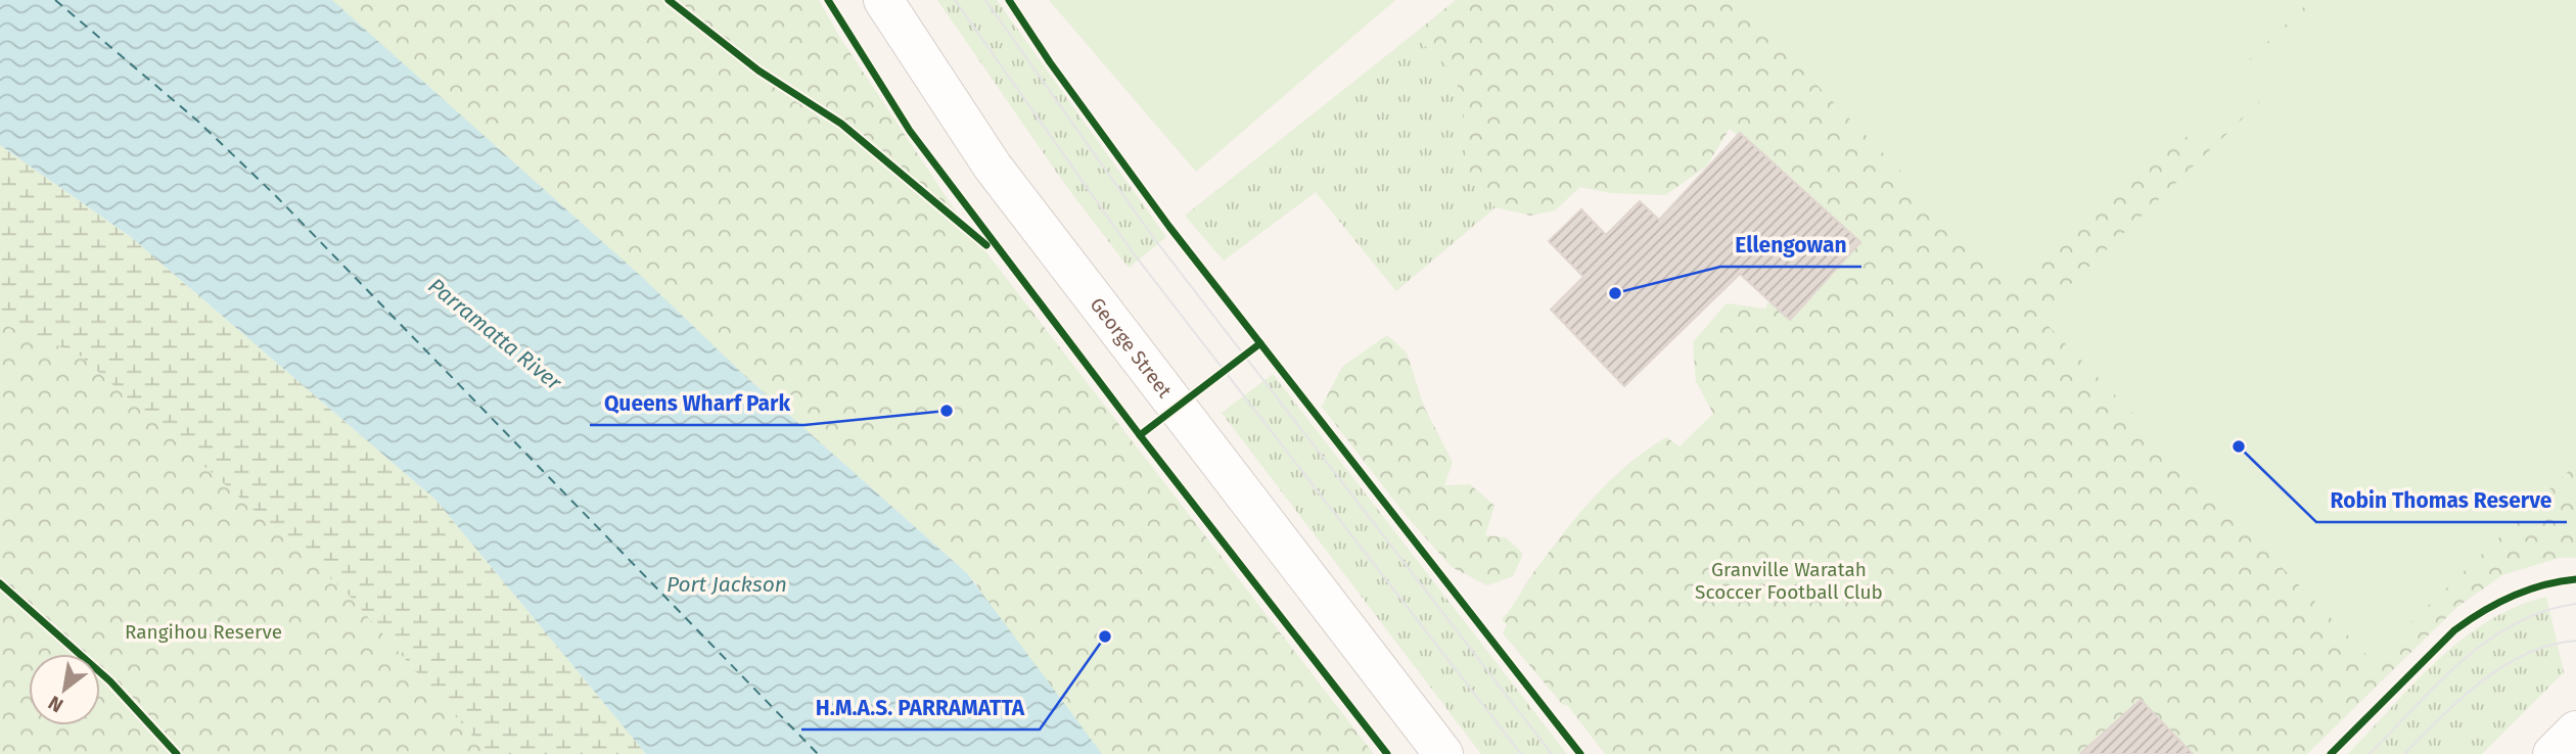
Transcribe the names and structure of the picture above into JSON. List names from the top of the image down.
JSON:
{
  "streets": {
    "street": ["George Street"]
  },
  "water": ["Parramatta River", "Port Jackson"],
  "parks": ["Granville Waratah Scoccer Football Club", "Rangihou Reserve"],
  "places": [
    "Ellengowan",
    "Queens Wharf Park",
    "Robin Thomas Reserve",
    "H.M.A.S. PARRAMATTA"
  ],
  "north": "bottom left"
}
